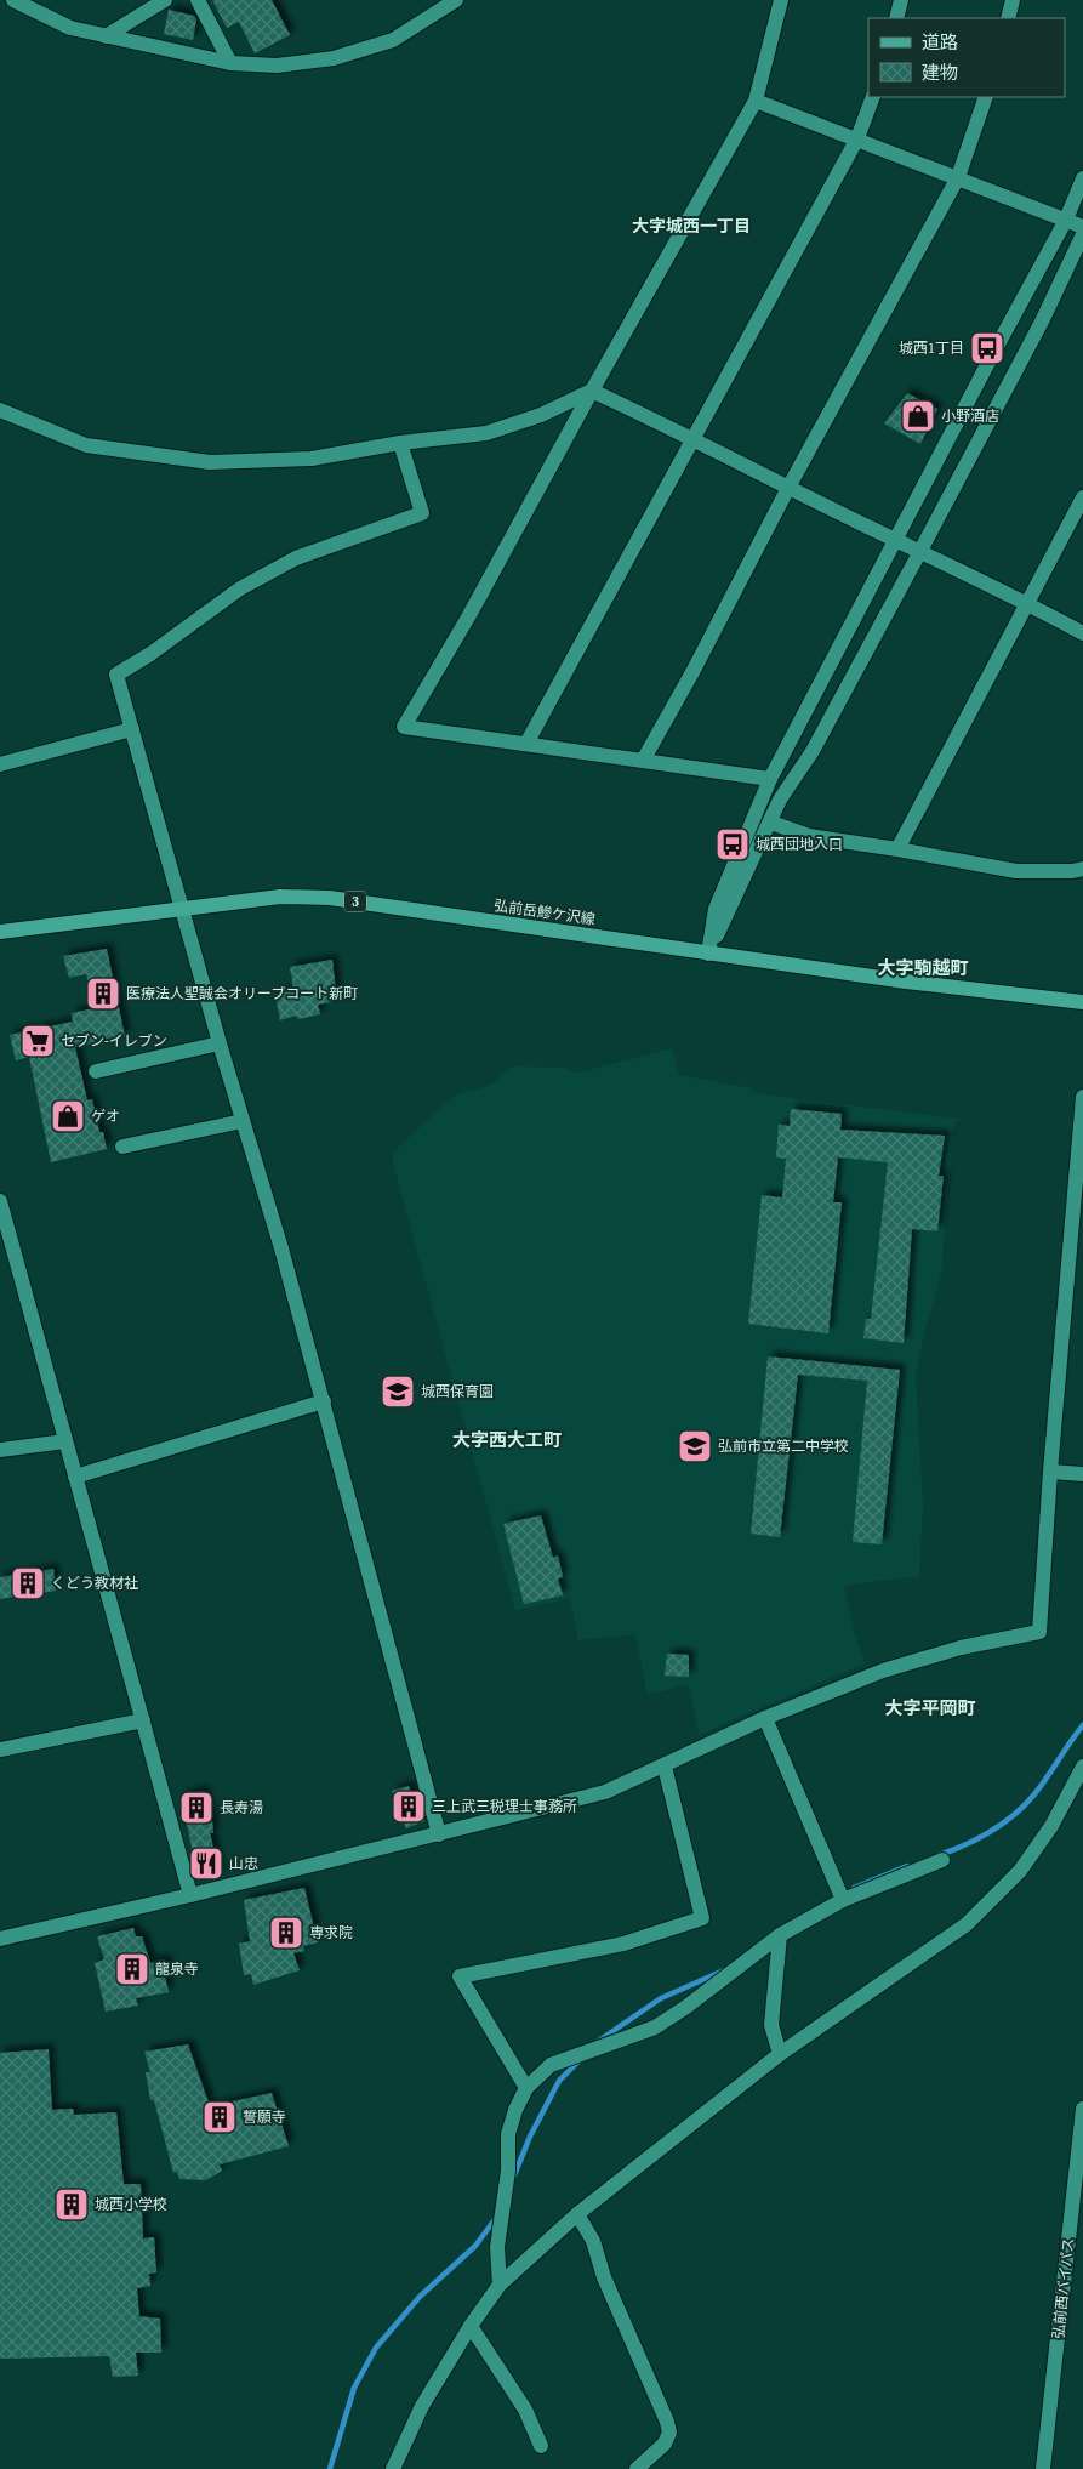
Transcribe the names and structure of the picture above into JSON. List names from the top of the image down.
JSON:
{
  "streets": {
    "main road": ["3", "弘前岳鰺ケ沢線"],
    "street": ["弘前西バイパス"]
  },
  "districts": [
    "大字城西一丁目",
    "大字駒越町",
    "大字西大工町",
    "大字平岡町"
  ],
  "places": {
    "bus stop": ["城西1丁目", "城西団地入口"],
    "shop": ["小野酒店", "ゲオ"],
    "building": [
      "医療法人聖誠会オリーブコート新町",
      "くどう教材社",
      "三上武三税理士事務所",
      "長寿湯",
      "専求院",
      "龍泉寺",
      "誓願寺",
      "城西小学校"
    ],
    "supermarket": ["セブン-イレブン"],
    "school or university": ["城西保育園", "弘前市立第二中学校"],
    "restaurant": ["山忠"]
  },
  "legend": ["道路", "建物"]
}
